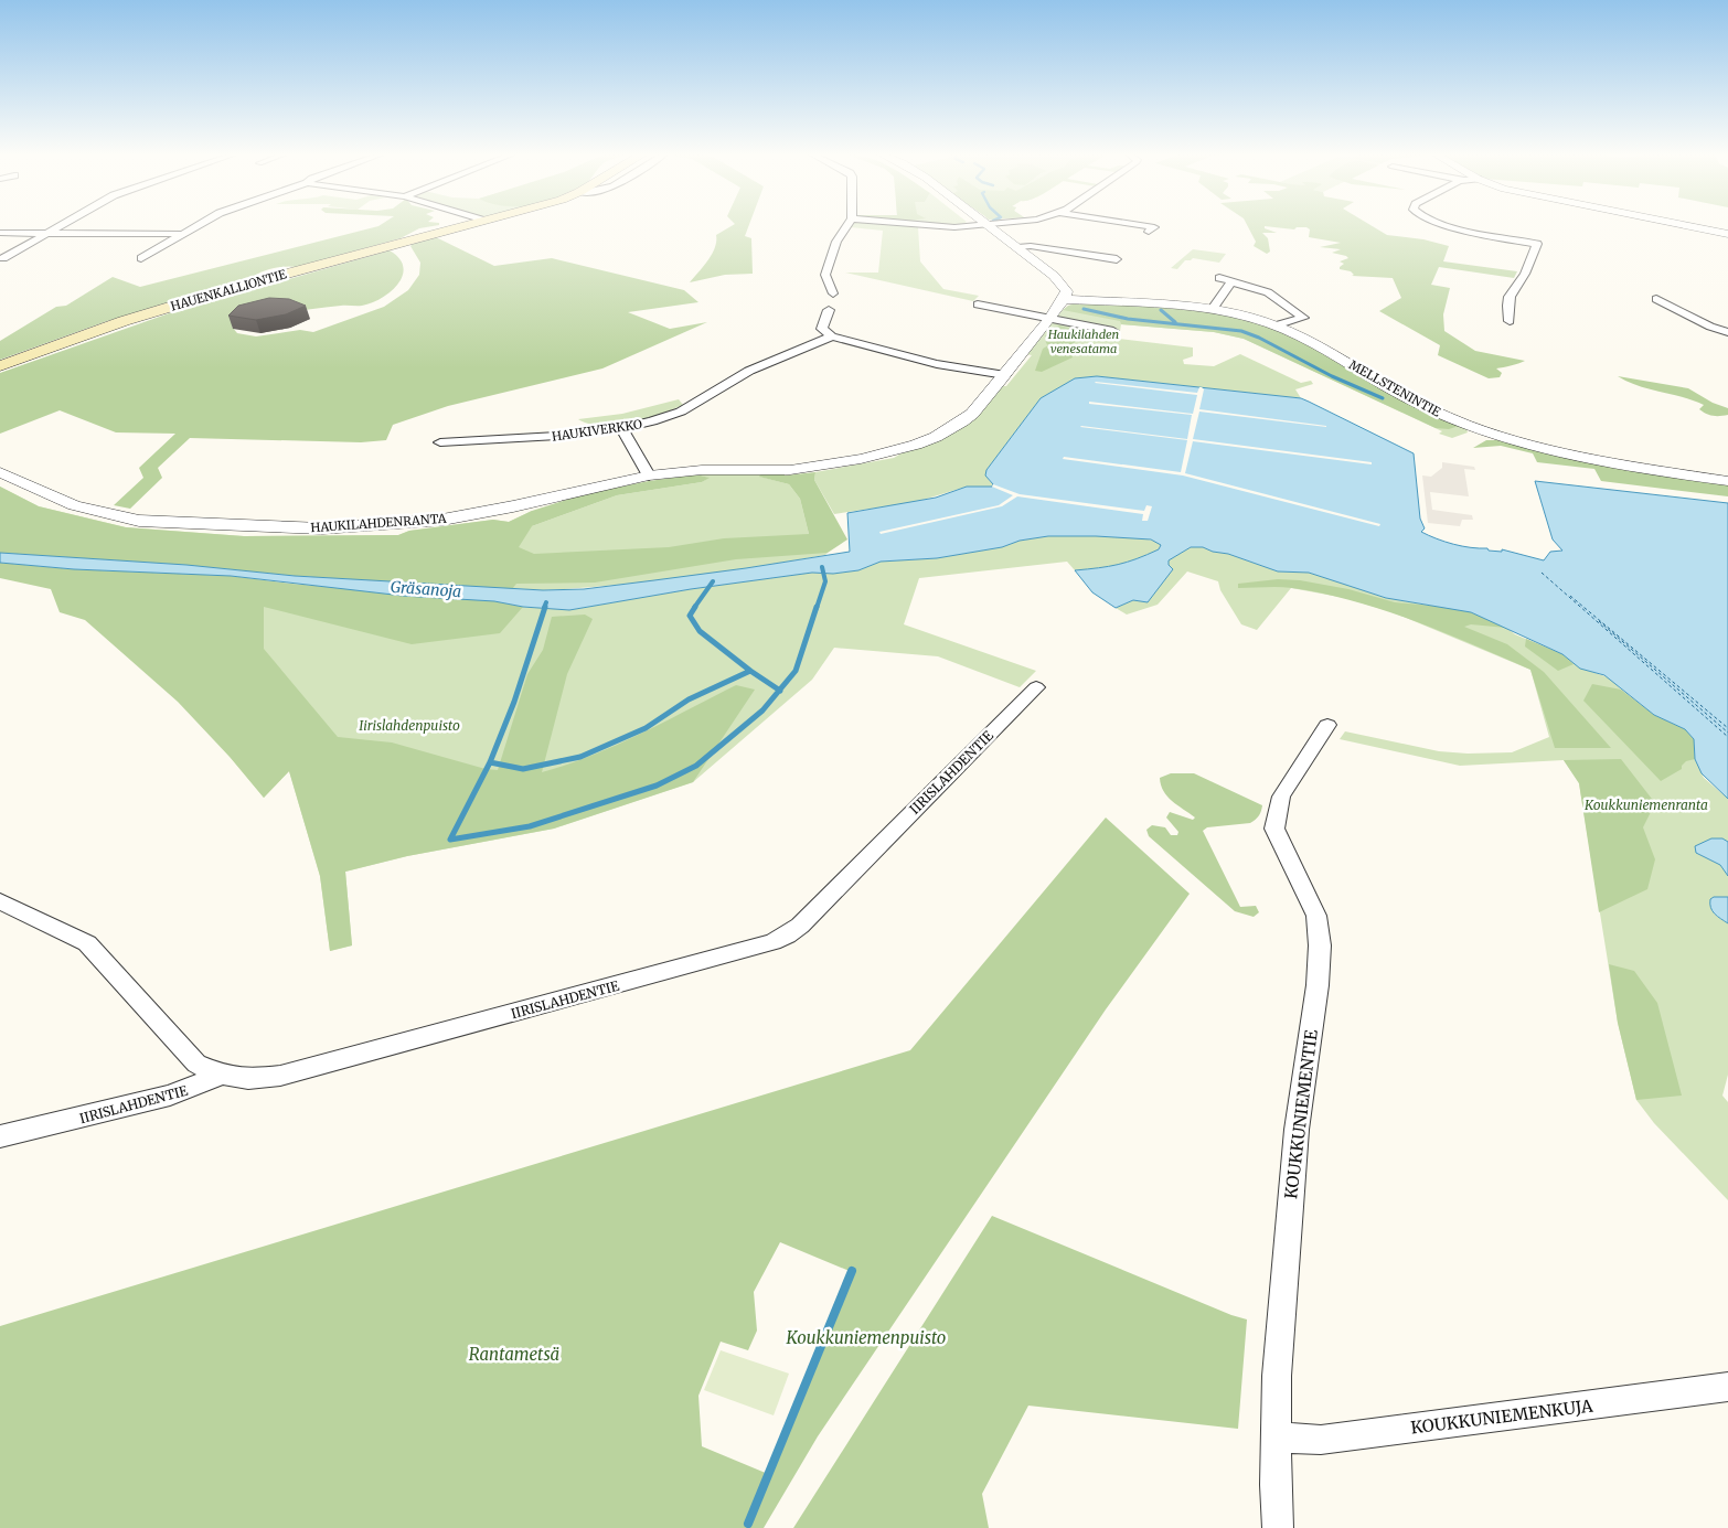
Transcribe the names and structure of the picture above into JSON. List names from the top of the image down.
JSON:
{
  "streets": {
    "main road": ["HAUENKALLIONTIE"],
    "street": [
      "MELLSTENINTIE",
      "HAUKIVERKKO",
      "HAUKILAHDENRANTA",
      "IIRISLAHDENTIE",
      "KOUKKUNIEMENTIE",
      "KOUKKUNIEMENKUJA"
    ]
  },
  "crossings": [
    ["MELLSTENINTIE", "HAUKILAHDENRANTA"],
    ["KOUKKUNIEMENTIE", "KOUKKUNIEMENKUJA"]
  ],
  "water": ["Gräsanoja"],
  "parks": [
    "Haukilahden venesatama",
    "Iirislahdenpuisto",
    "Koukkuniemenranta",
    "Koukkuniemenpuisto",
    "Rantametsä"
  ]
}
